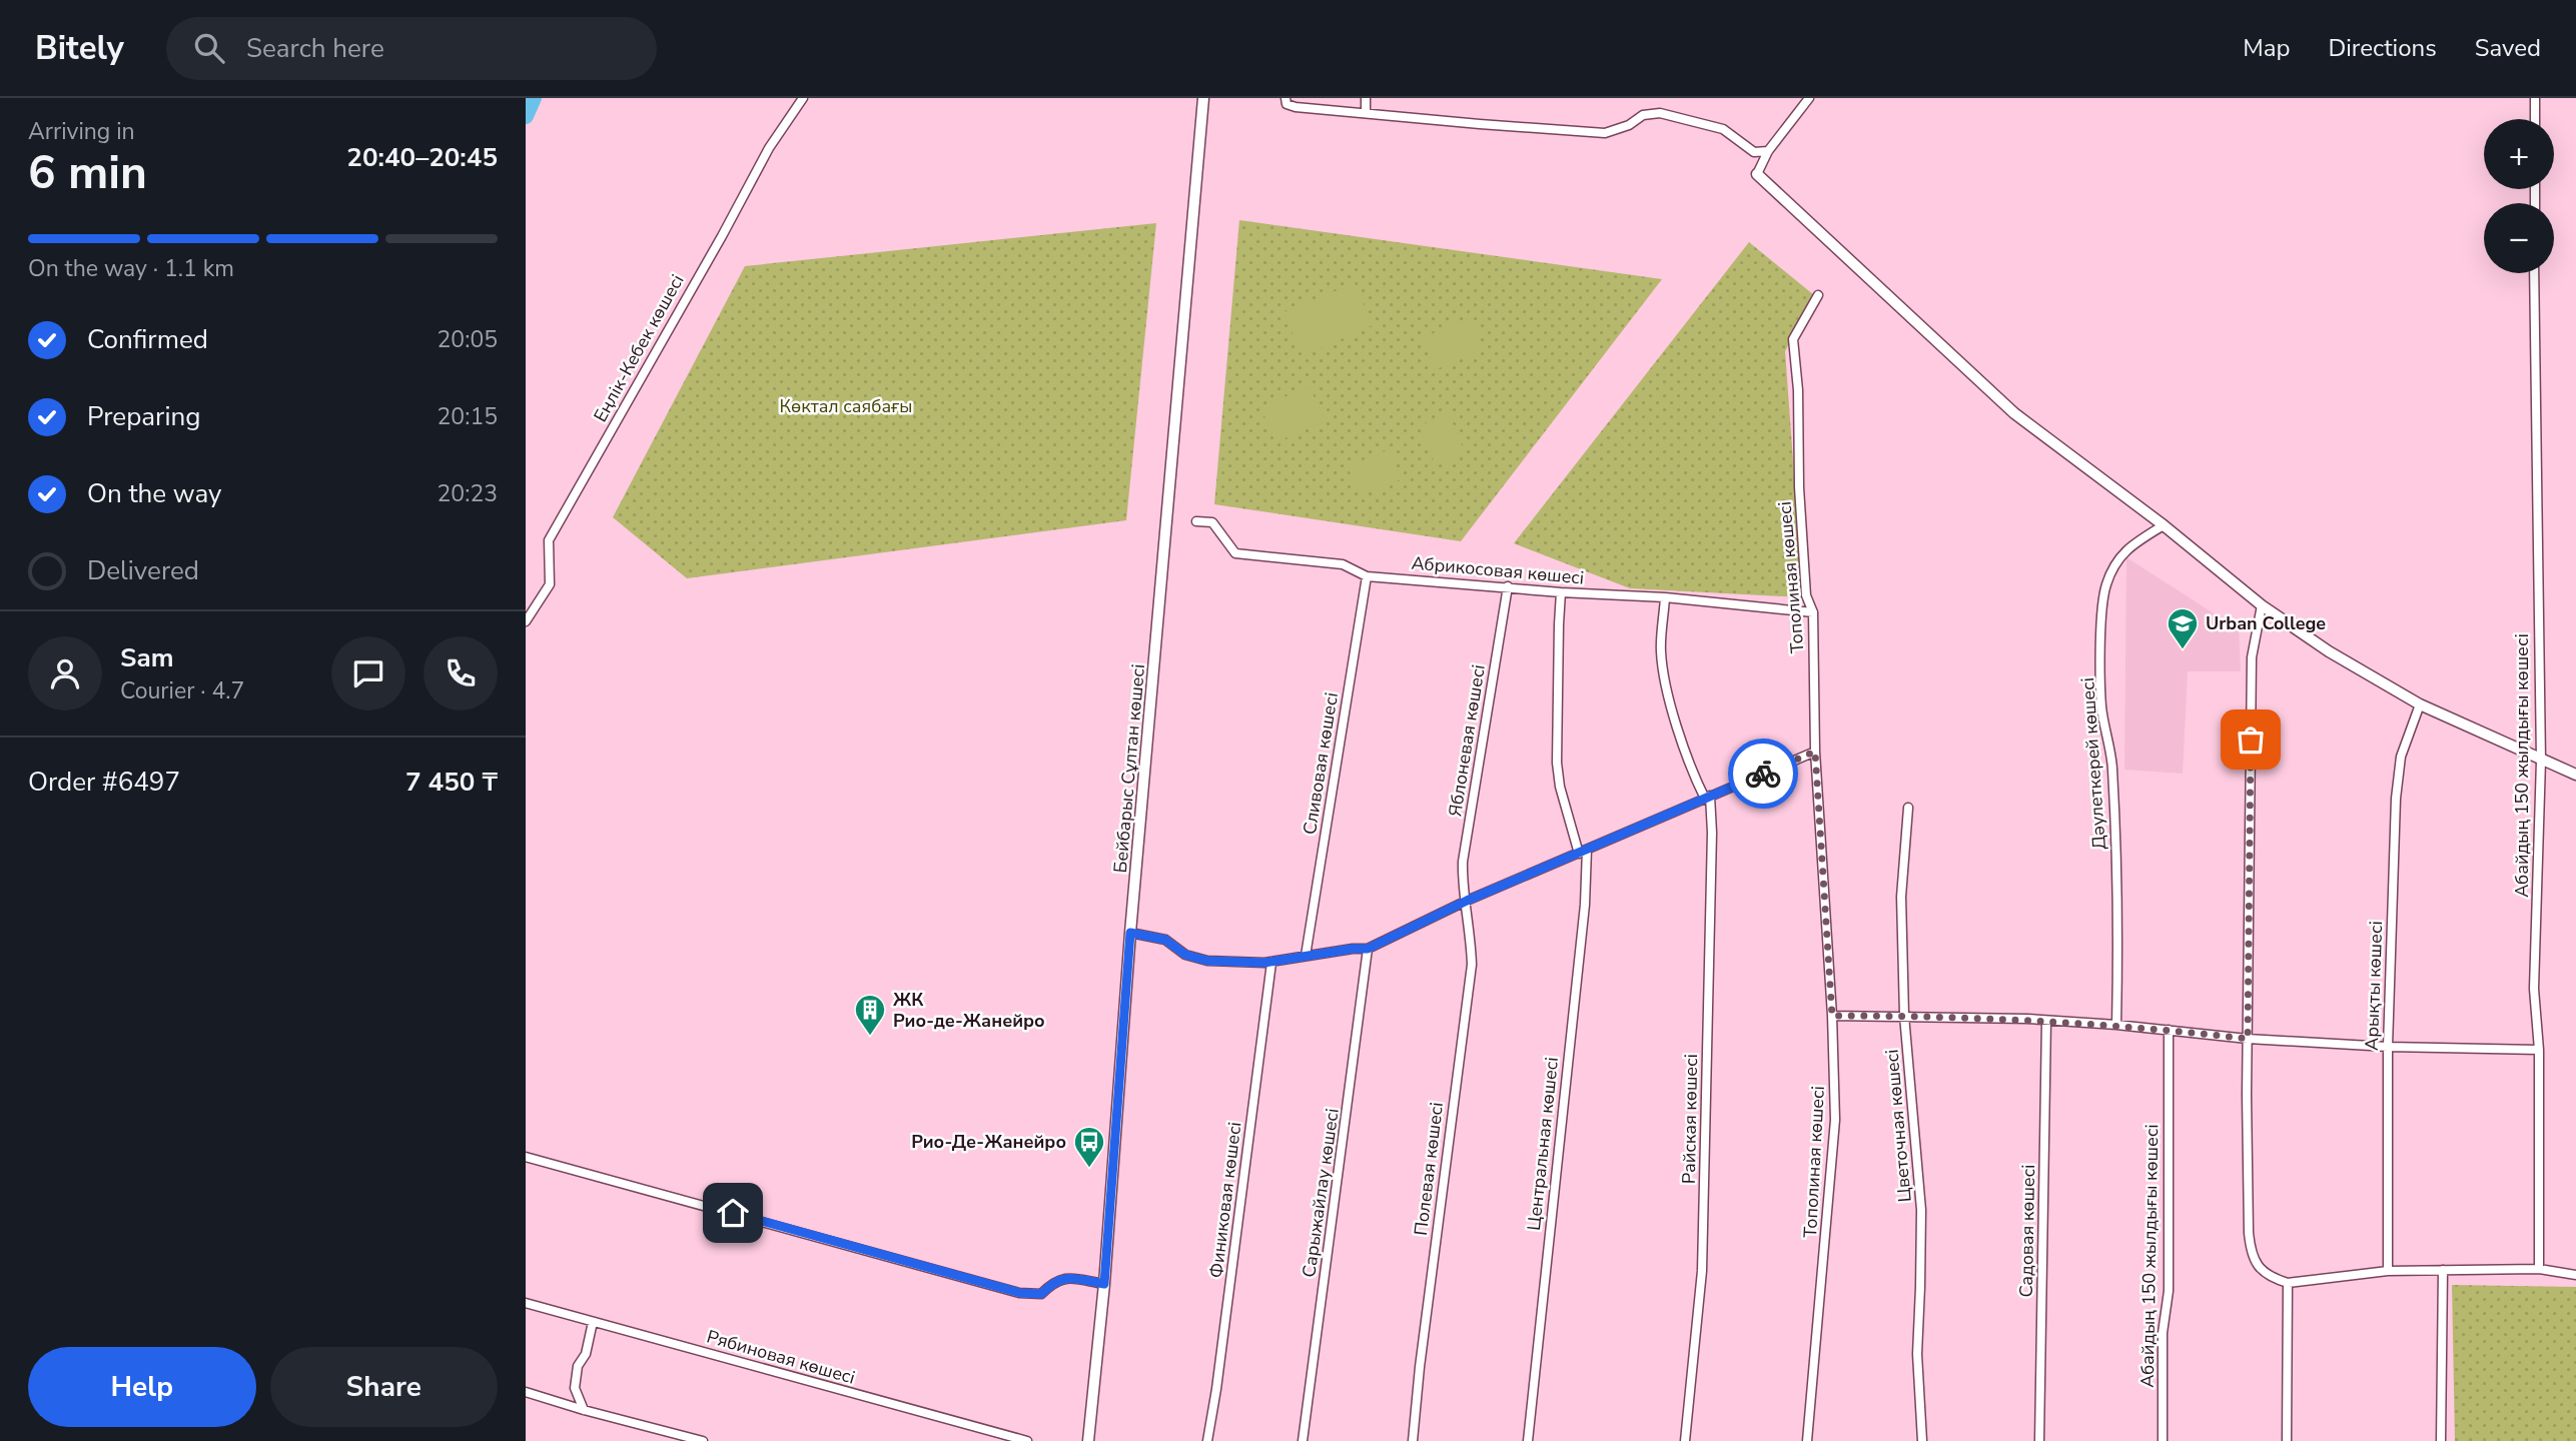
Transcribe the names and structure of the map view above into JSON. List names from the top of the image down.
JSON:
{
  "streets": {
    "street": [
      "Еңлік-Кебек көшесі",
      "Абрикосовая көшесі",
      "Тополиная көшесі",
      "Яблоневая көшесі",
      "Сливовая көшесі",
      "Дәулеткерей көшесі",
      "Абайдың 150 жылдығы көшесі",
      "Бейбарыс Сұлтан көшесі",
      "Арықты көшесі",
      "Райская көшесі",
      "Цветочная көшесі",
      "Центральная көшесі",
      "Полевая көшесі",
      "Сарыжайлау көшесі",
      "Финиковая көшесі",
      "Садовая көшесі",
      "Рябиновая көшесі"
    ]
  },
  "crossings": [
    ["Абрикосовая көшесі", "Тополиная көшесі"],
    ["Абрикосовая көшесі", "Яблоневая көшесі"],
    ["Абрикосовая көшесі", "Сливовая көшесі"],
    ["Абрикосовая көшесі", "Райская көшесі"],
    ["Абрикосовая көшесі", "Центральная көшесі"],
    ["Яблоневая көшесі", "Полевая көшесі"]
  ],
  "parks": ["Көктал саябағы"],
  "places": {
    "school or university": ["Urban College"],
    "building": ["ЖК Рио-де-Жанейро"],
    "bus stop": ["Рио-Де-Жанейро"]
  },
  "page": {
    "header": "Bitely",
    "search": "Search here",
    "nav": ["Map", "Directions", "Saved"],
    "heading": ["6 min", "Arriving in", "20:40–20:45"],
    "panel": [
      "Sam",
      "Courier · 4.7",
      "Order #6497",
      "7 450 ₸"
    ],
    "map_buttons": ["+", "−"],
    "bar": "On the way · 1.1 km",
    "list": [
      ["Confirmed", "20:05"],
      ["Preparing", "20:15"],
      ["On the way", "20:23"],
      "Delivered"
    ],
    "buttons": ["Help", "Share"]
  }
}
